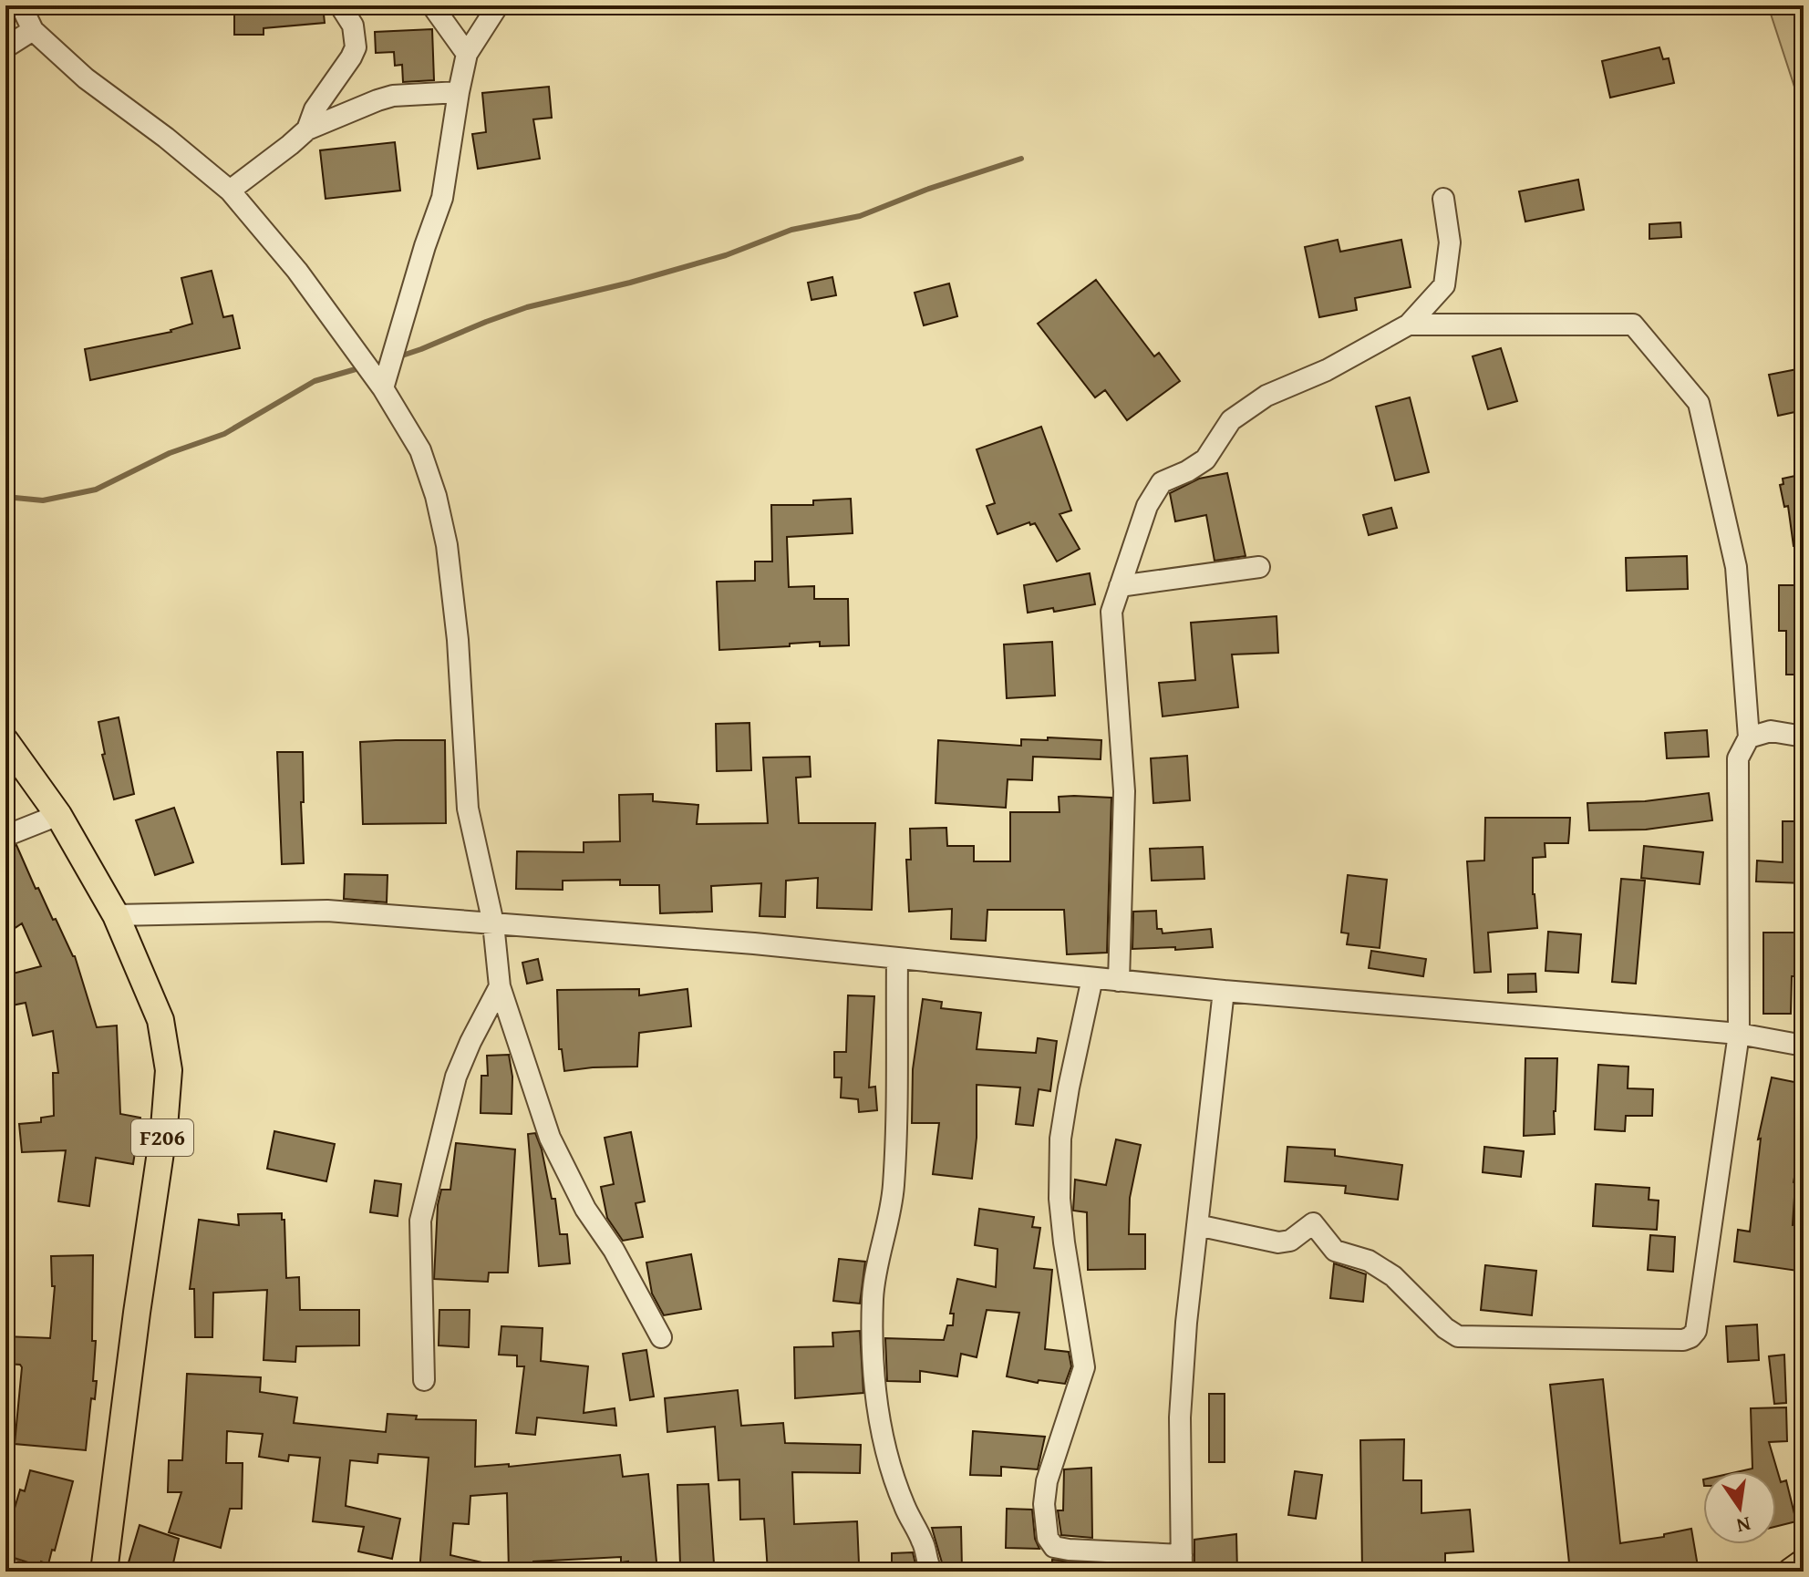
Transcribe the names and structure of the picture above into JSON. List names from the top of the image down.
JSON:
{
  "streets": {
    "main road": ["F206"]
  },
  "north": "bottom"
}
